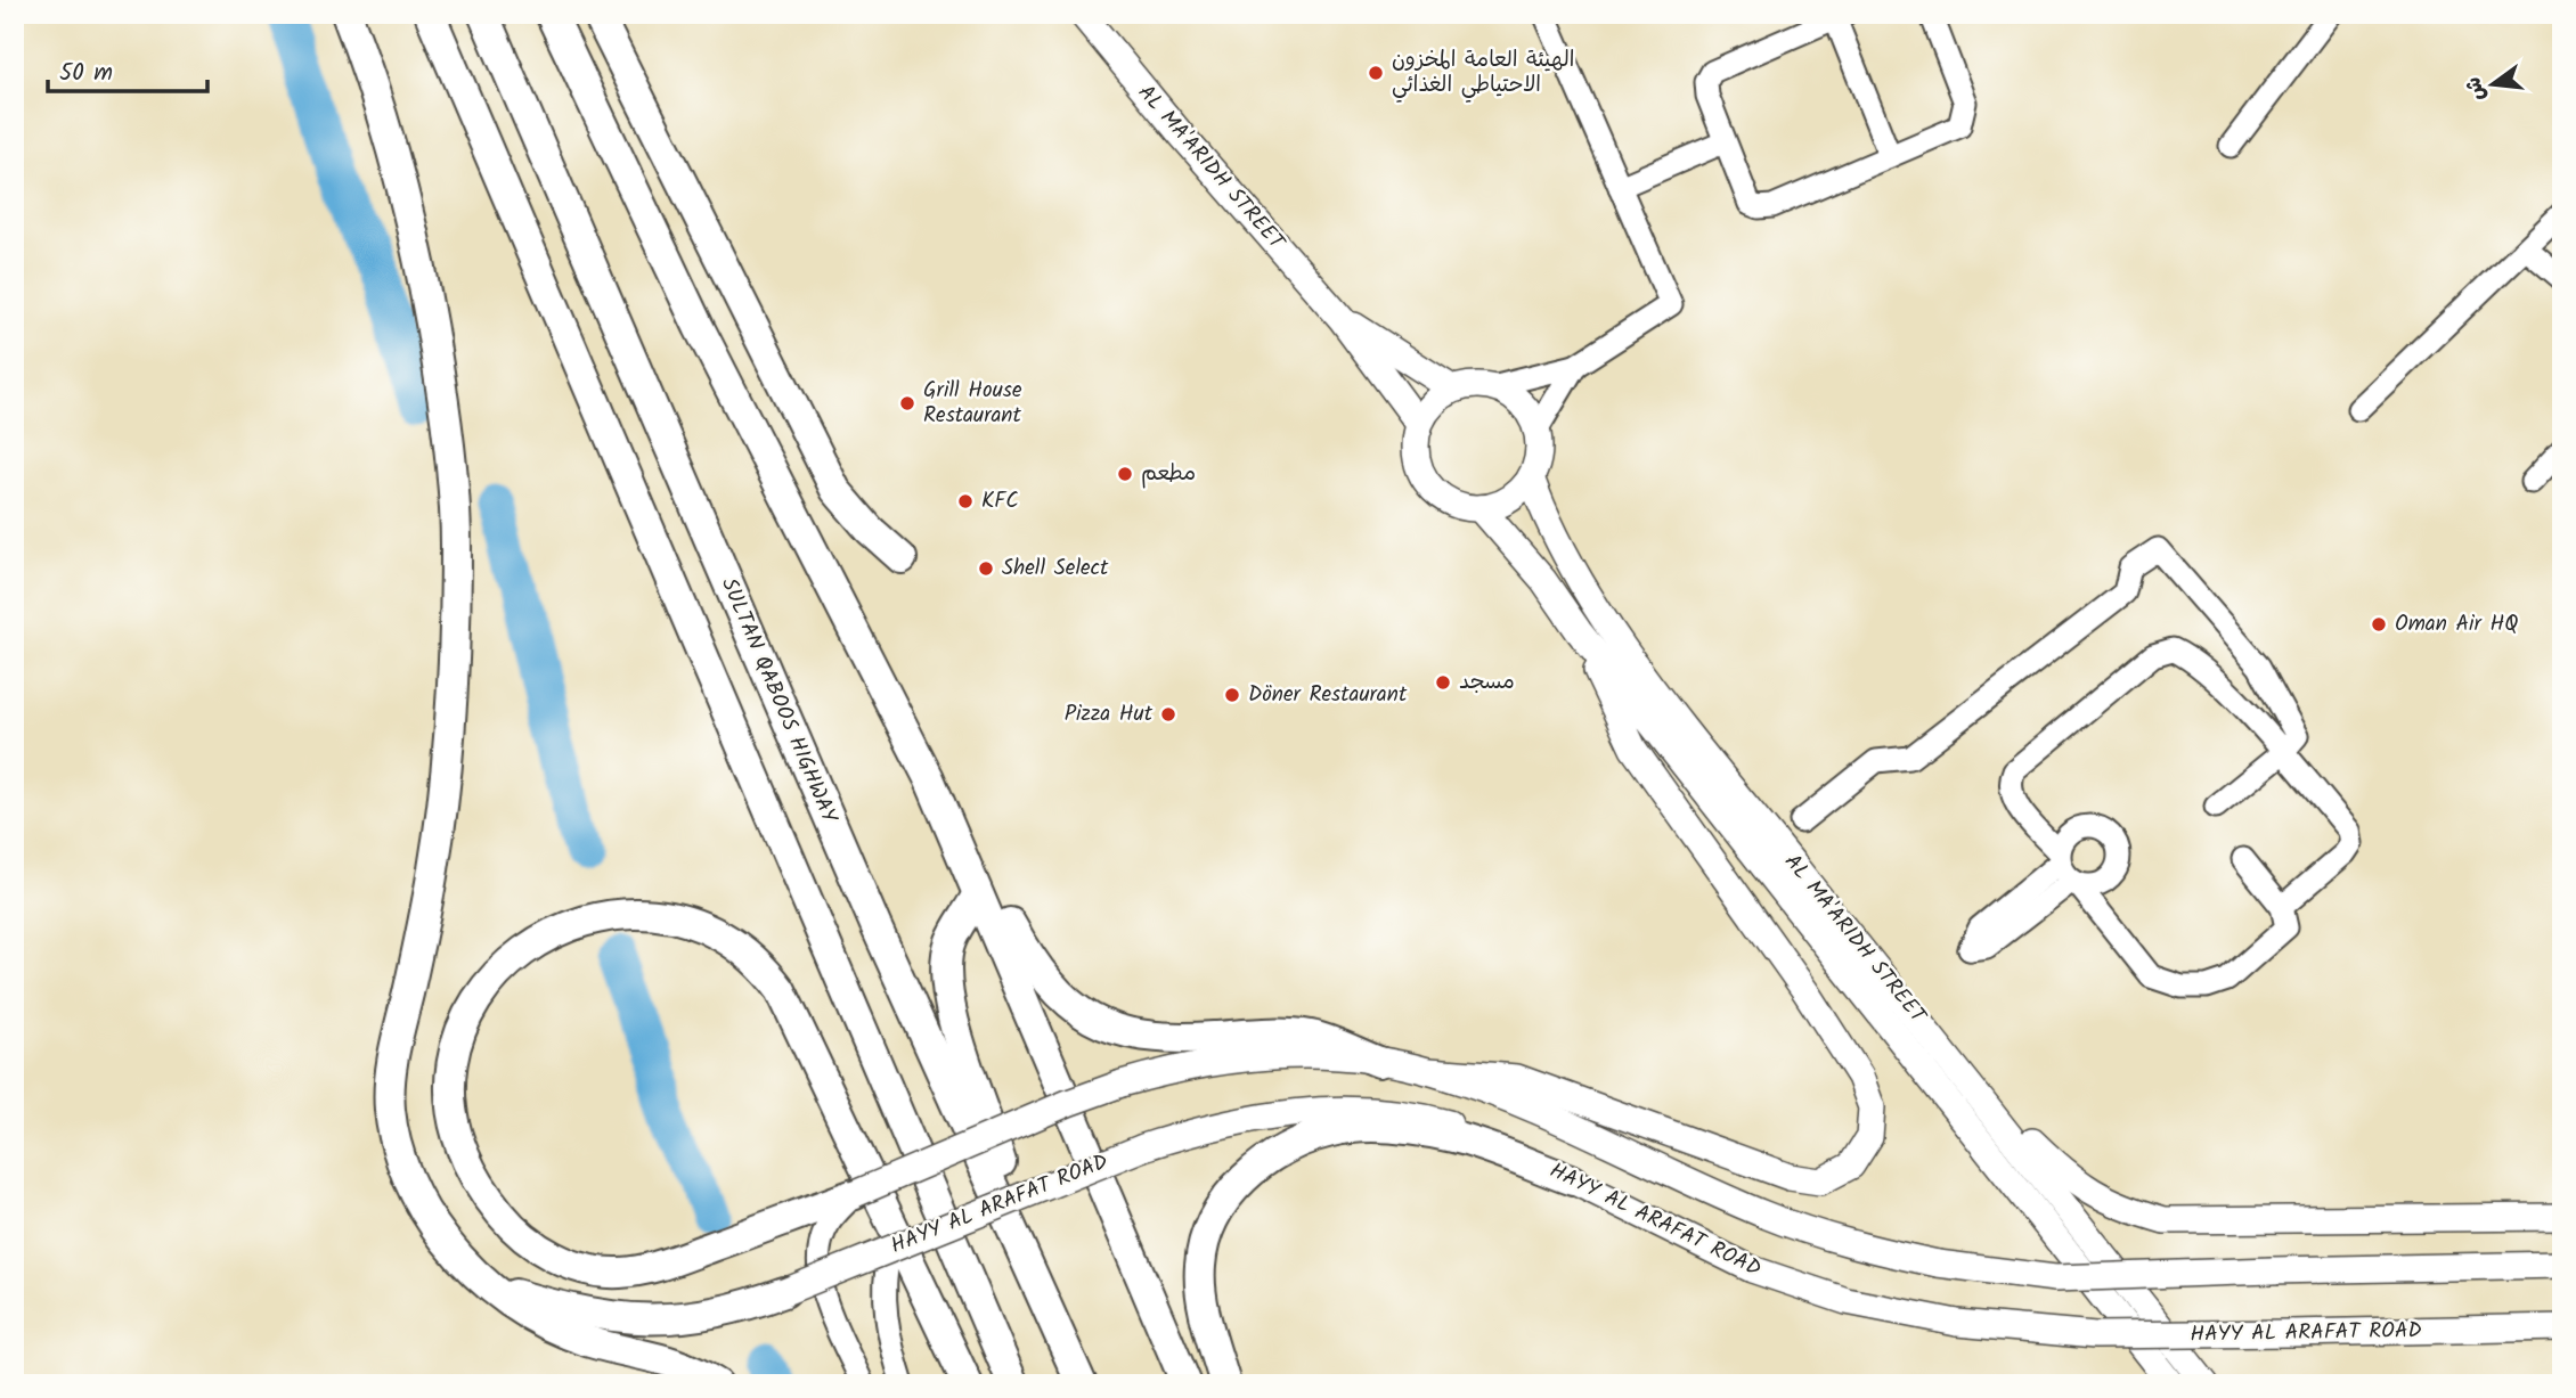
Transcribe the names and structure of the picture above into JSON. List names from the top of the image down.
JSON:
{
  "streets": {
    "highway": ["SULTAN QABOOS HIGHWAY"],
    "main road": ["AL MA'ARIDH STREET", "HAYY AL ARAFAT ROAD"]
  },
  "places": [
    "الهيئة العامة المخزون الاحتياطي الغذائي",
    "Grill House Restaurant",
    "مطعم",
    "KFC",
    "Shell Select",
    "Oman Air HQ",
    "مسجد",
    "Döner Restaurant",
    "Pizza Hut"
  ],
  "scale_bar": "50 m",
  "north": "left"
}
